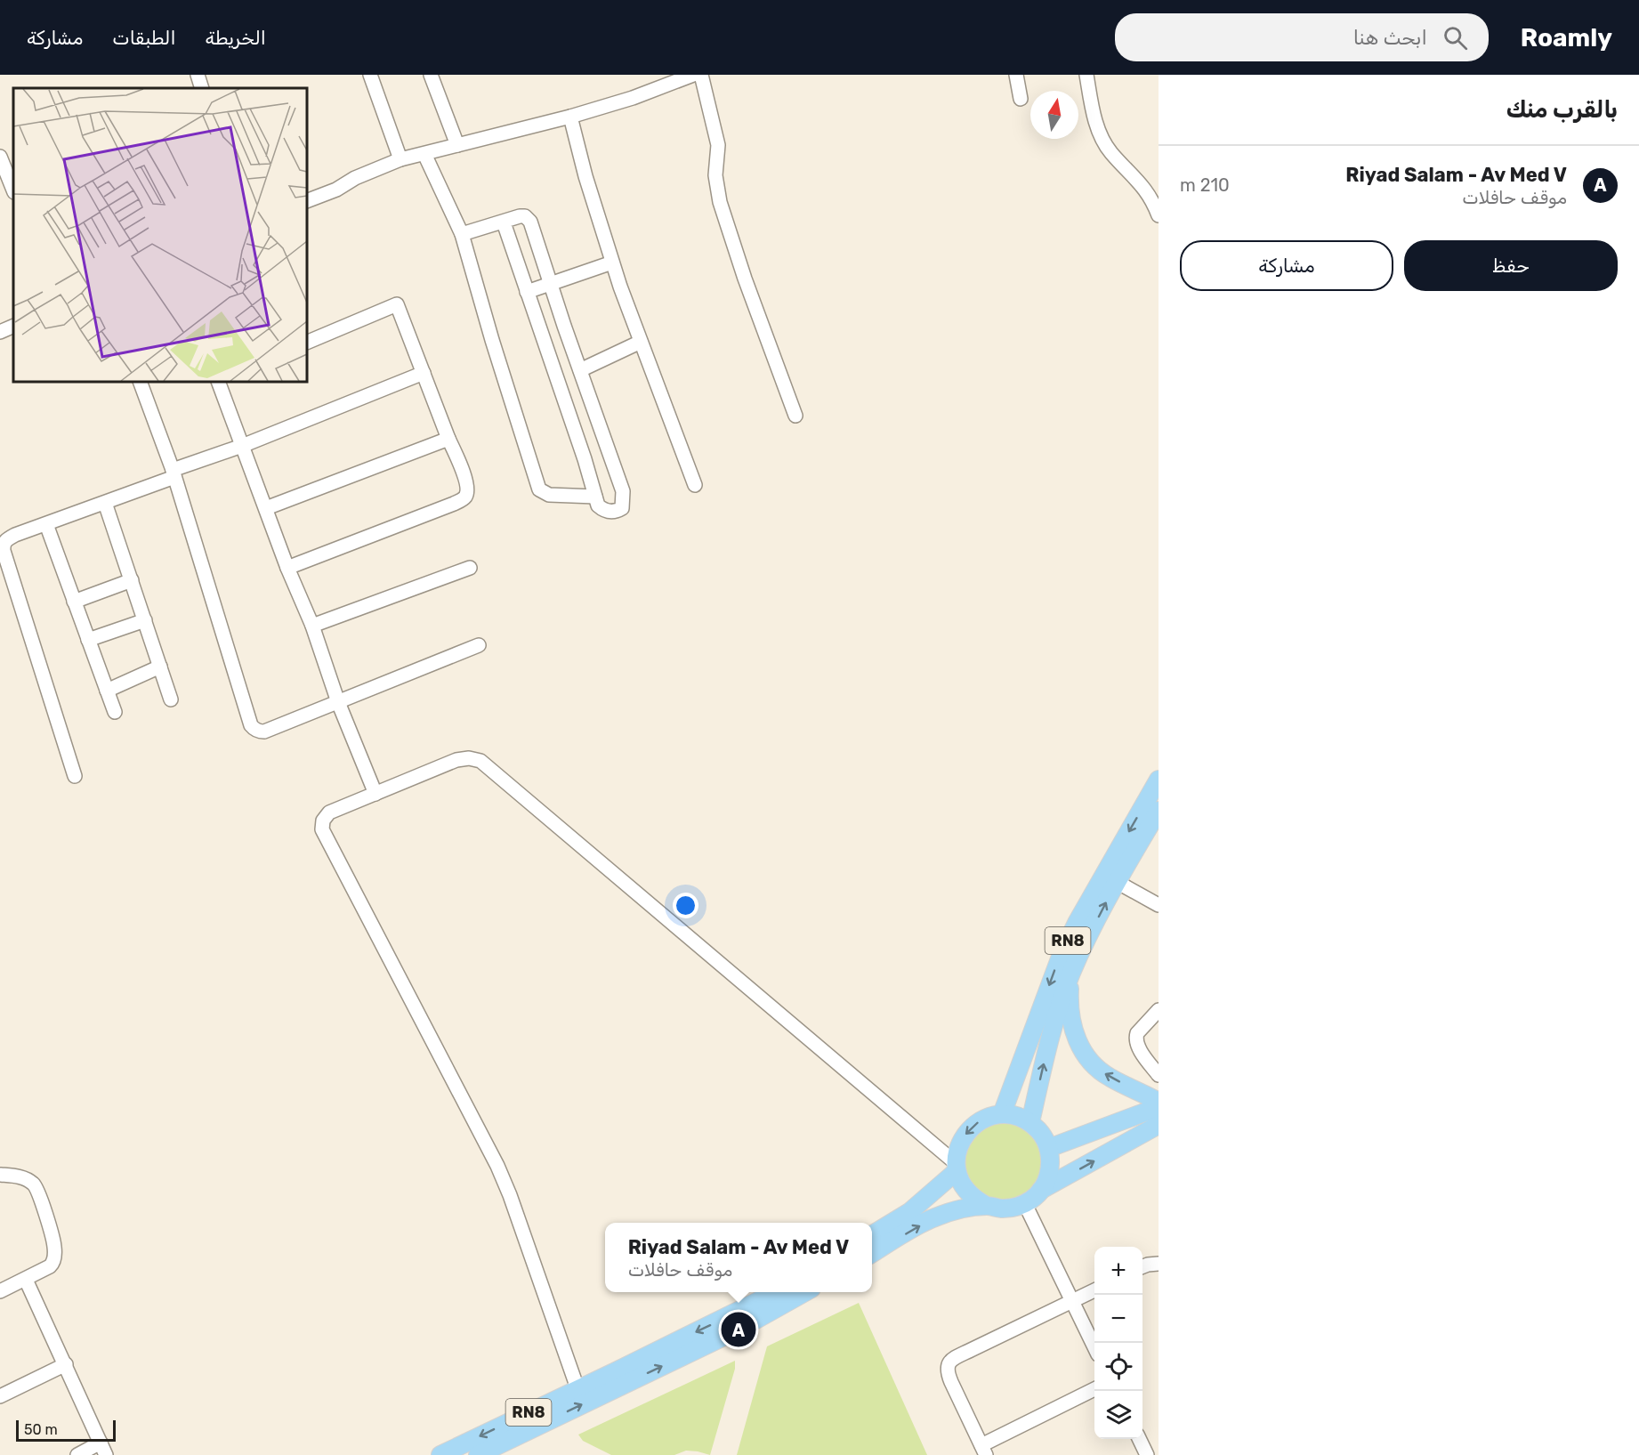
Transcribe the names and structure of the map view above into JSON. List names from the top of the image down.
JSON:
{
  "streets": {
    "main road": ["RN8"]
  },
  "scale_bar": "50 m",
  "north": "top",
  "page": {
    "header": "Roamly",
    "search": "ابحث هنا",
    "nav": ["الخريطة", "الطبقات", "مشاركة"],
    "heading": "بالقرب منك",
    "list": [
      {
        "mark": "A",
        "name": "Riyad Salam - Av Med V",
        "note": "موقف حافلات",
        "value": "210 m"
      }
    ],
    "buttons": ["حفظ", "مشاركة"],
    "popup": ["Riyad Salam - Av Med V", "موقف حافلات"],
    "map_buttons": ["+", "−"],
    "pins": "A",
    "scale": "50 m"
  }
}
